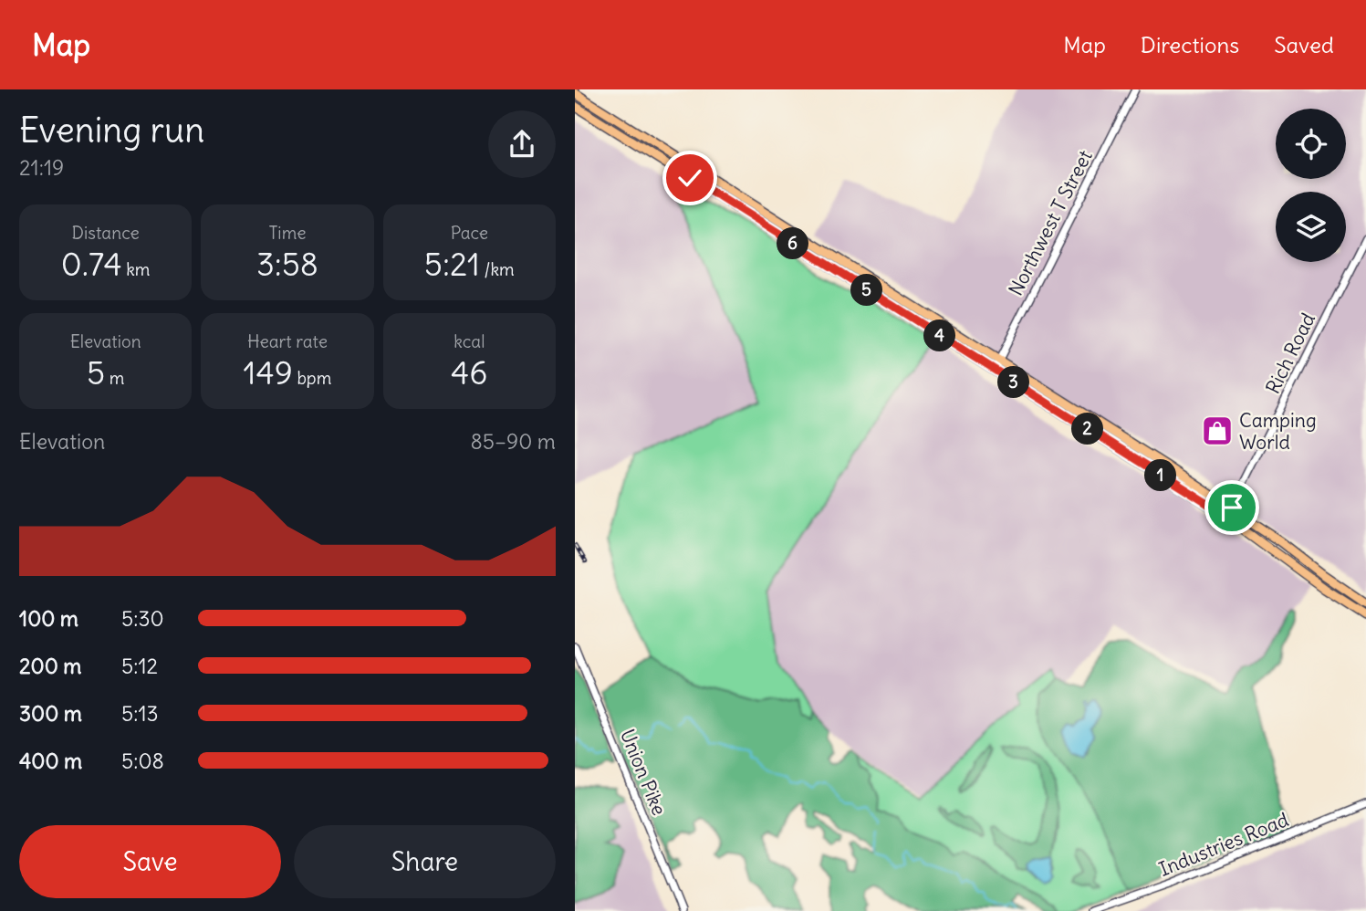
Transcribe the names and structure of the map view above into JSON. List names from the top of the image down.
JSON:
{
  "streets": {
    "street": [
      "Northwest T Street",
      "Rich Road",
      "Union Pike",
      "Industries Road"
    ]
  },
  "places": {
    "shop": ["Camping World"]
  },
  "page": {
    "header": "Map",
    "nav": ["Map", "Directions", "Saved"],
    "heading": ["Evening run", "21:19"],
    "stats": [
      ["Distance", "0.74 km"],
      ["Time", "3:58"],
      ["Pace", "5:21 /km"],
      ["Elevation", "5 m"],
      ["Heart rate", "149 bpm"],
      ["kcal", "46"]
    ],
    "pins": [
      "6",
      "5",
      "4",
      "3",
      "2",
      "1"
    ],
    "chart": ["Elevation", "85–90 m"],
    "list": [
      {
        "name": "100 m",
        "note": "5:30"
      },
      {
        "name": "200 m",
        "note": "5:12"
      },
      {
        "name": "300 m",
        "note": "5:13"
      },
      {
        "name": "400 m",
        "note": "5:08"
      }
    ],
    "buttons": ["Save", "Share"]
  }
}
